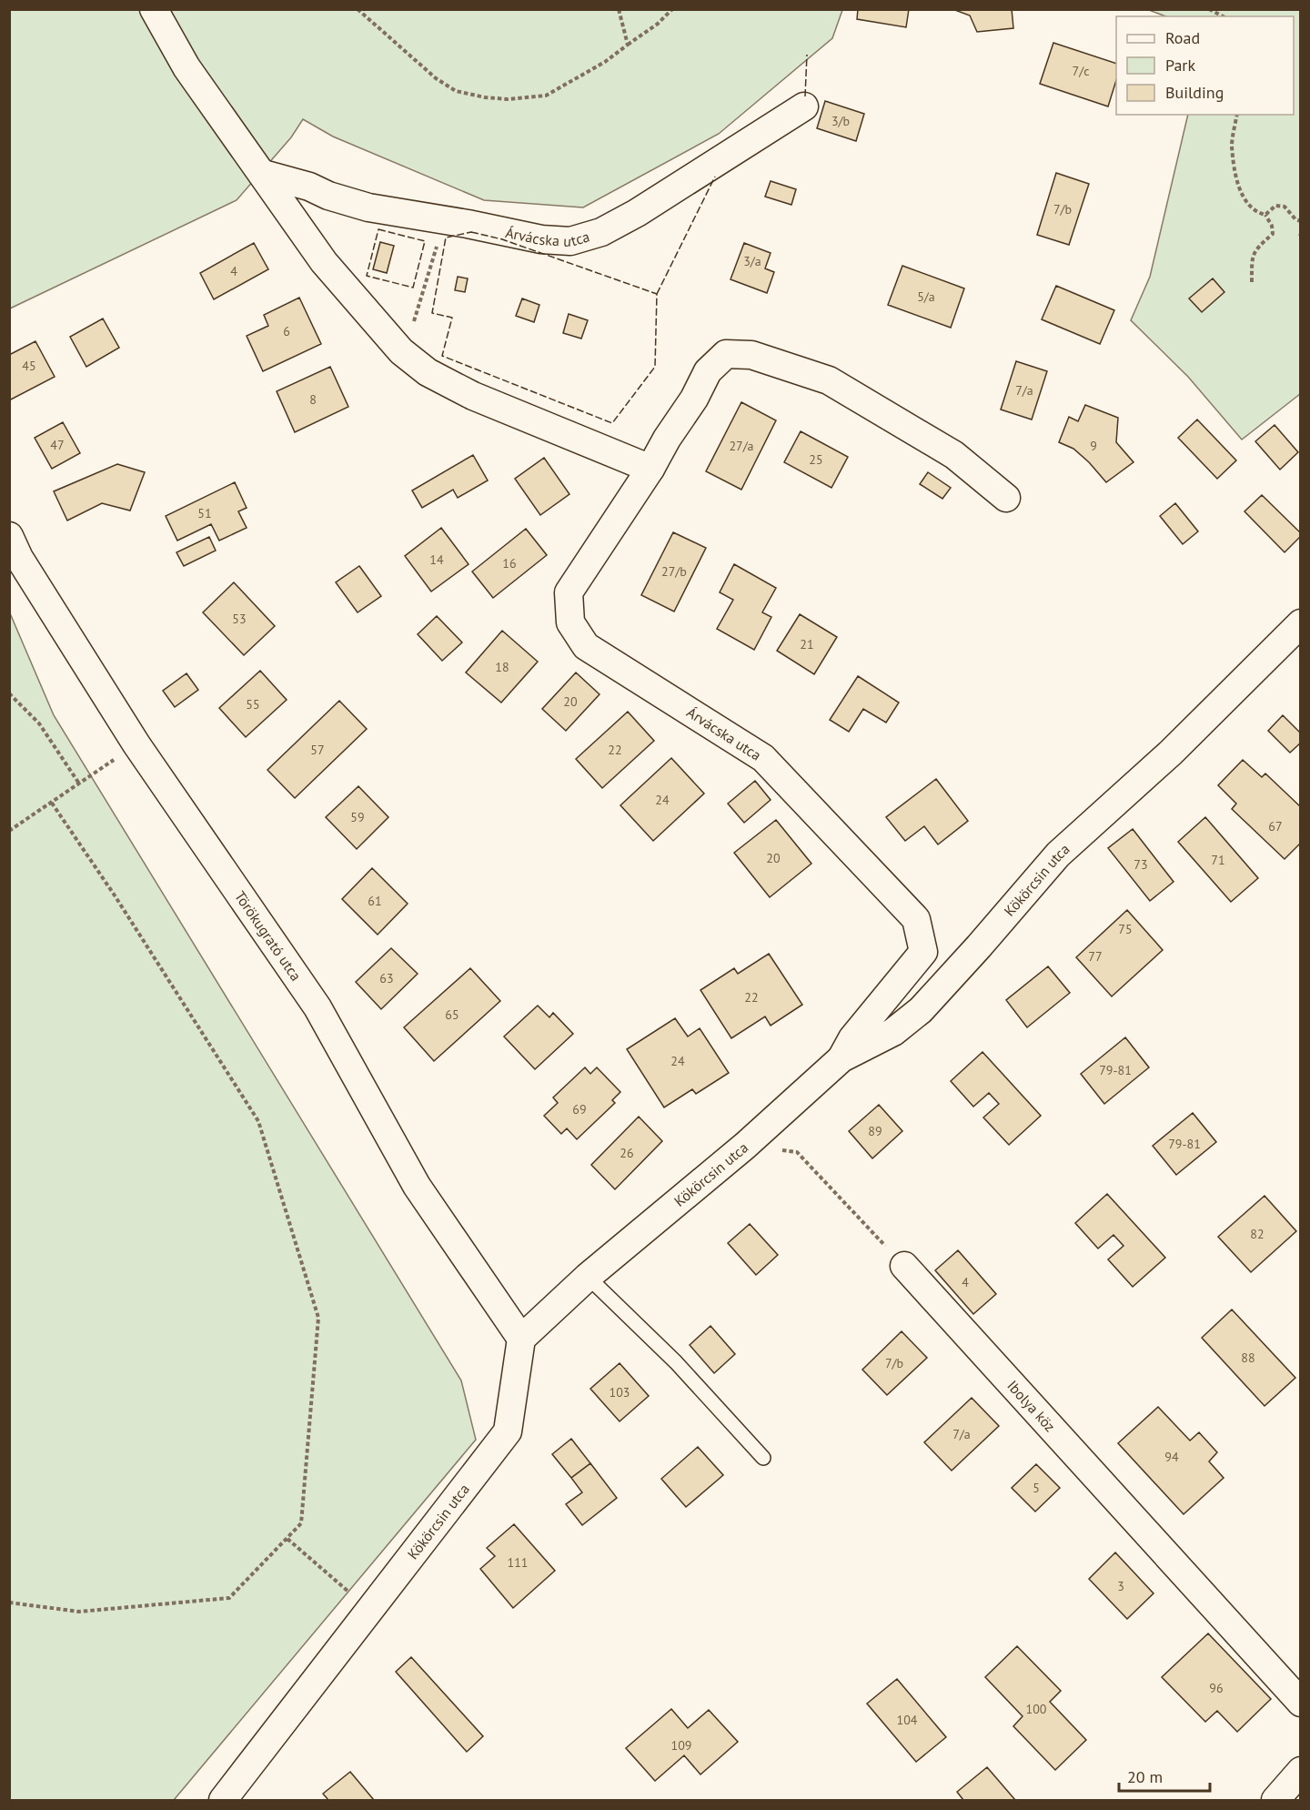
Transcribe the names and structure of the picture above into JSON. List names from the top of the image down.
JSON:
{
  "streets": {
    "street": [
      "Árvácska utca",
      "Kökörcsin utca",
      "Törökugrató utca",
      "Ibolya köz"
    ]
  },
  "crossings": [
    ["Árvácska utca", "Kökörcsin utca"],
    ["Kökörcsin utca", "Törökugrató utca"]
  ],
  "house_numbers": [
    "7/c",
    "3/b",
    "7/b",
    "3/a",
    "4",
    "5/a",
    "6",
    "45",
    "7/a",
    "8",
    "47",
    "27/a",
    "9",
    "25",
    "51",
    "14",
    "16",
    "27/b",
    "53",
    "21",
    "18",
    "20",
    "55",
    "57",
    "22",
    "24",
    "59",
    "67",
    "20",
    "71",
    "73",
    "61",
    "75",
    "77",
    "63",
    "22",
    "65",
    "24",
    "79-81",
    "69",
    "89",
    "79-81",
    "26",
    "82",
    "4",
    "88",
    "7/b",
    "103",
    "7/a",
    "94",
    "5",
    "111",
    "3",
    "96",
    "100",
    "104",
    "109"
  ],
  "legend": ["Road", "Park", "Building"],
  "scale_bar": "20 m"
}
